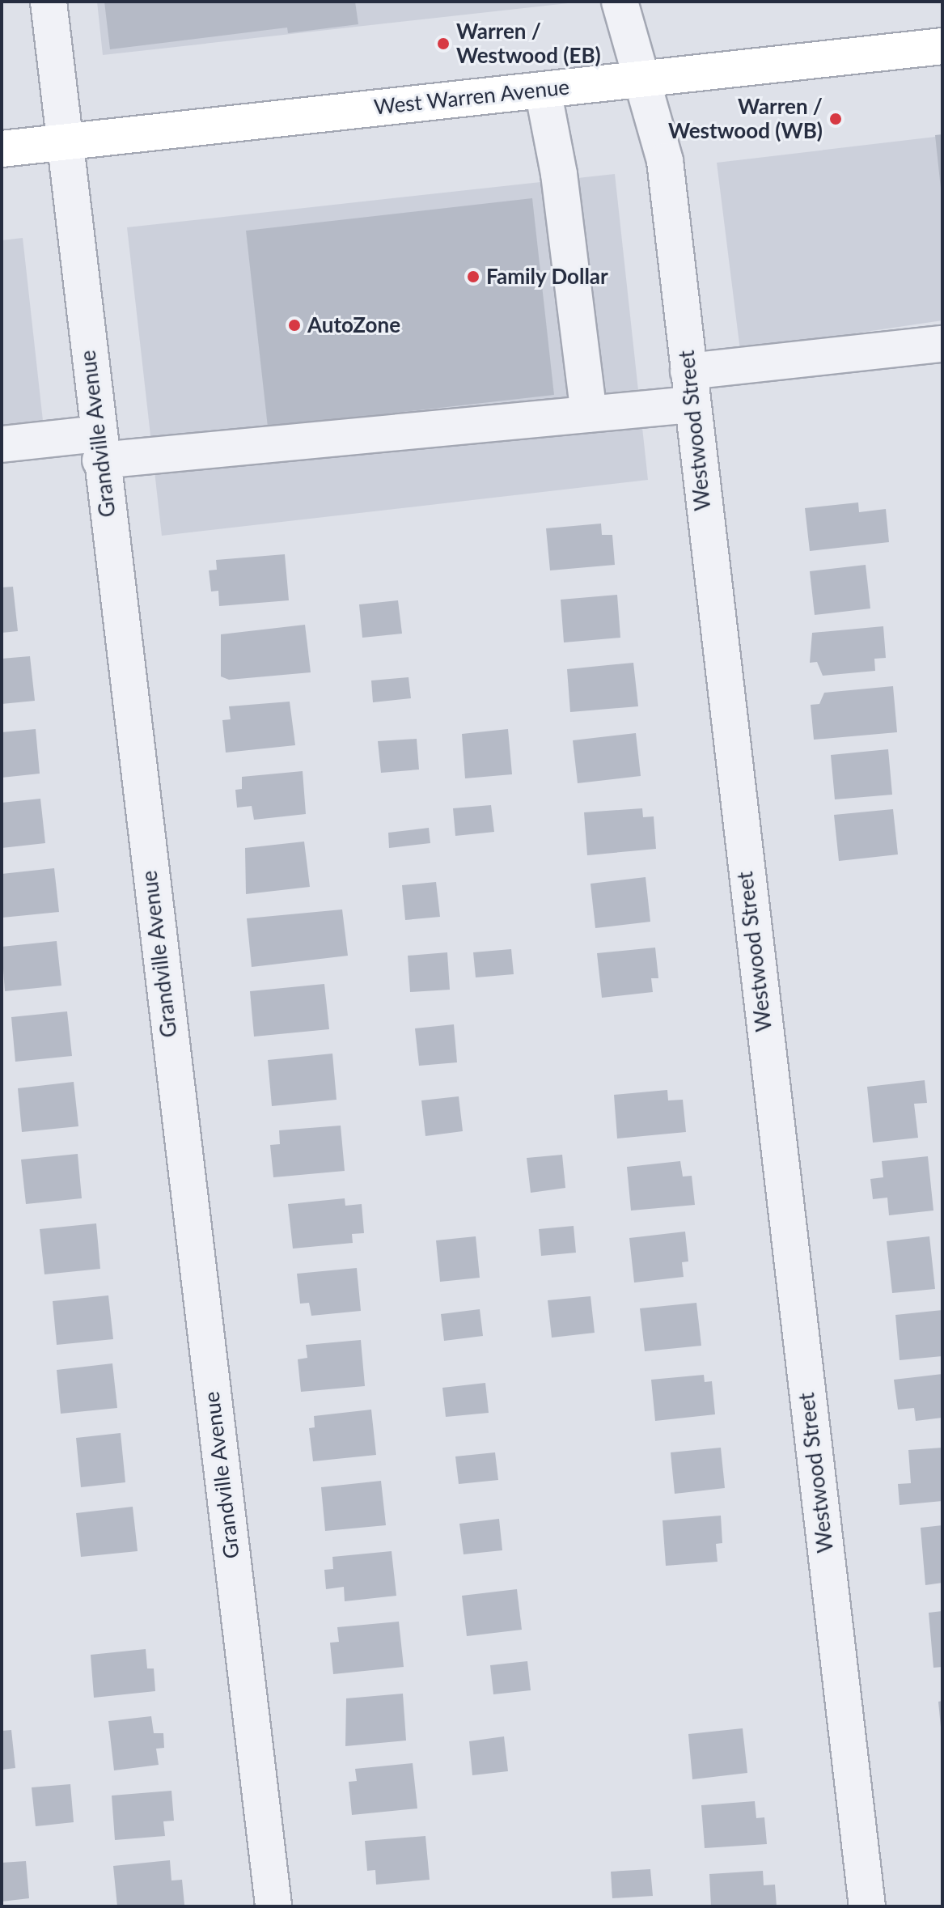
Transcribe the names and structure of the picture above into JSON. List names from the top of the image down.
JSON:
{
  "streets": {
    "main road": ["West Warren Avenue"],
    "street": ["Westwood Street", "Grandville Avenue"]
  },
  "crossings": [
    ["West Warren Avenue", "Westwood Street"],
    ["West Warren Avenue", "Grandville Avenue"]
  ],
  "places": [
    "Warren / Westwood (EB)",
    "Warren / Westwood (WB)",
    "Family Dollar",
    "AutoZone"
  ]
}
